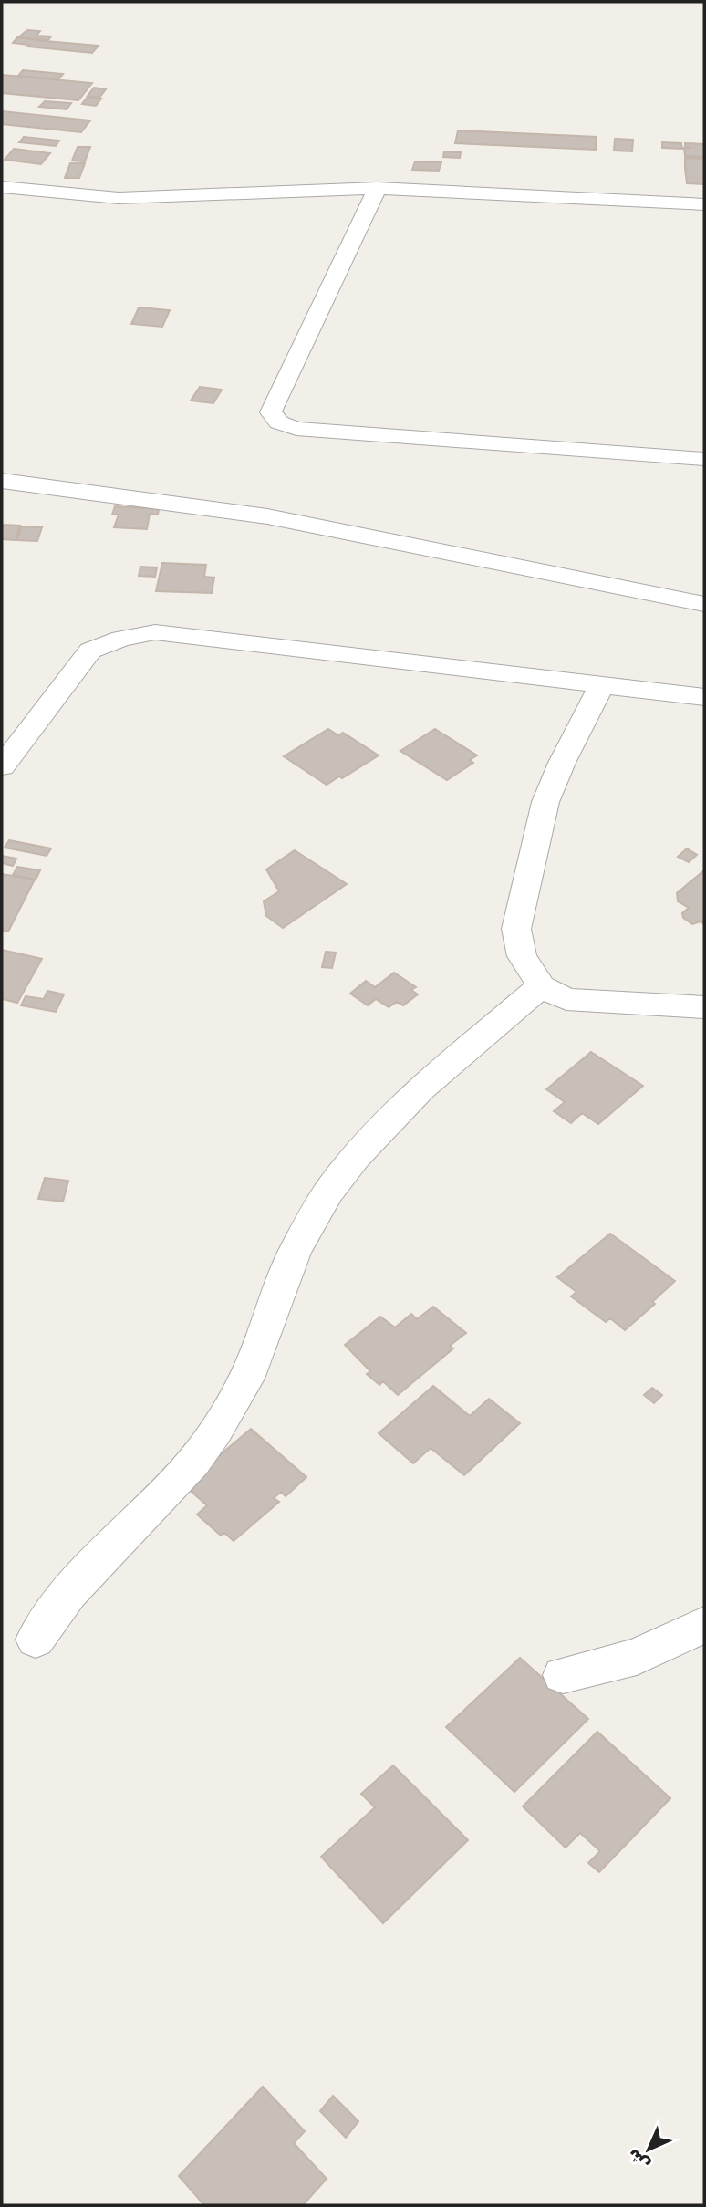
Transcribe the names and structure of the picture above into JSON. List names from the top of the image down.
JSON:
{
  "north": "bottom left"
}
